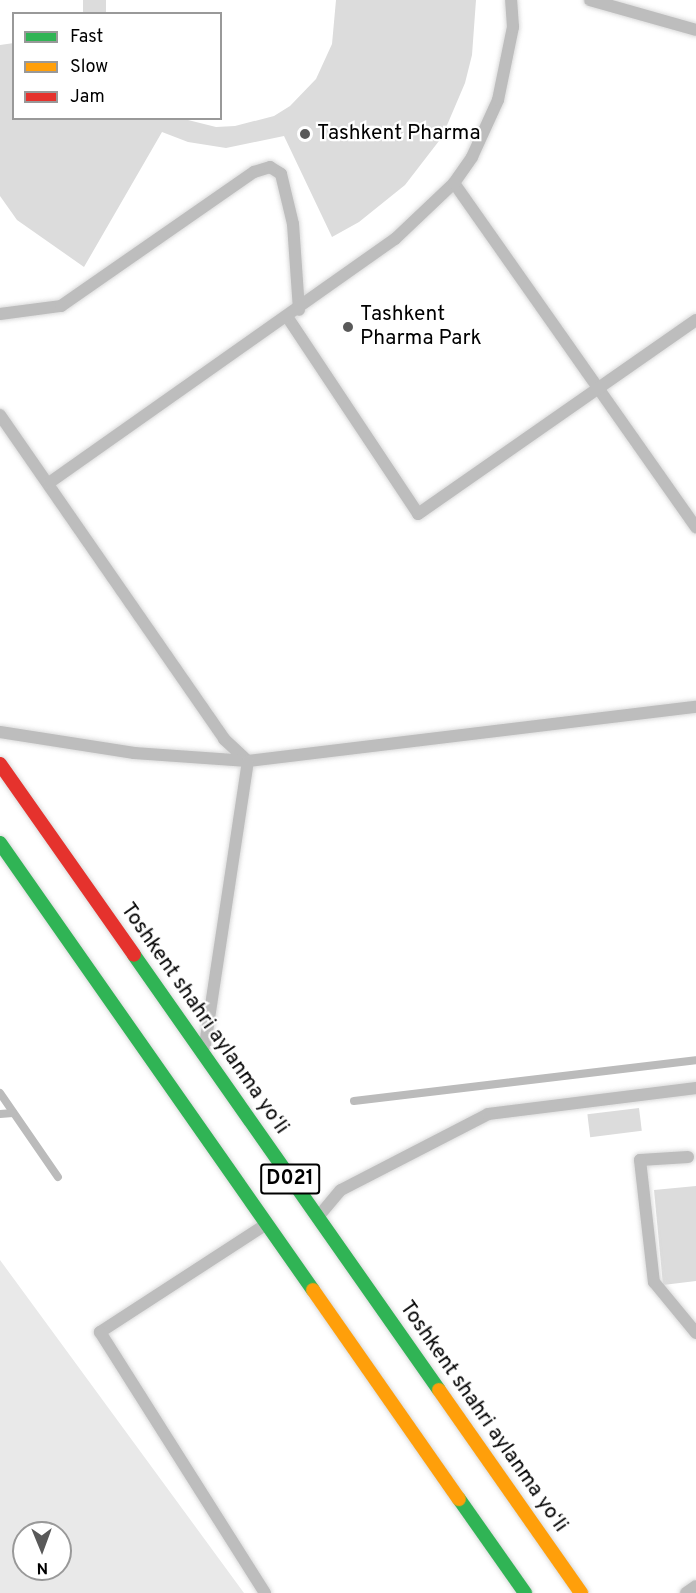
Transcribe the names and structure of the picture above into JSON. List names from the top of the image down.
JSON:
{
  "streets": {
    "highway": ["Toshkent shahri aylanma yoʻli", "D021"]
  },
  "places": ["Tashkent Pharma", "Tashkent Pharma Park"],
  "legend": ["Fast", "Slow", "Jam"],
  "north": "bottom"
}
